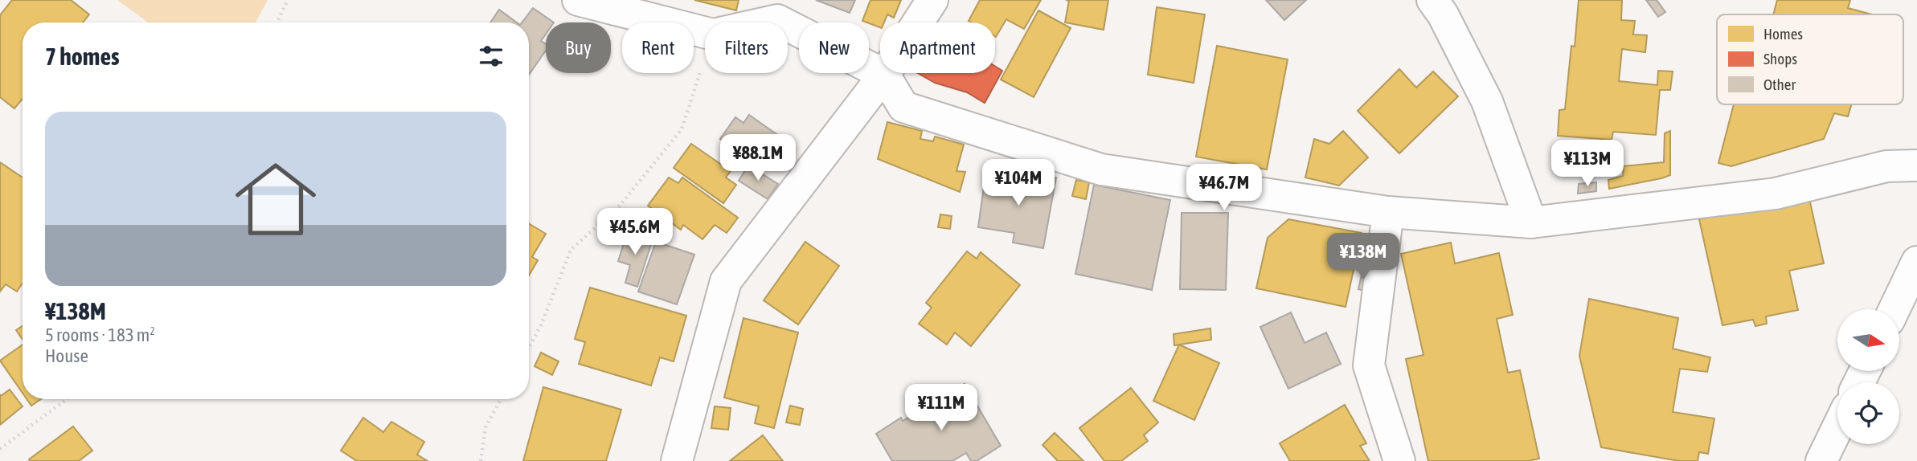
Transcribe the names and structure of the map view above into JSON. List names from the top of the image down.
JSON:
{
  "legend": ["Homes", "Shops", "Other"],
  "north": "right",
  "page": {
    "chip": [
      "Buy",
      "Rent",
      "Filters",
      "New",
      "Apartment"
    ],
    "heading": "7 homes",
    "list": [
      {
        "name": "¥138M",
        "note": "5 rooms · 183 m² · House"
      }
    ],
    "price": [
      "¥88.1M",
      "¥113M",
      "¥104M",
      "¥46.7M",
      "¥45.6M",
      "¥138M",
      "¥111M"
    ]
  }
}
